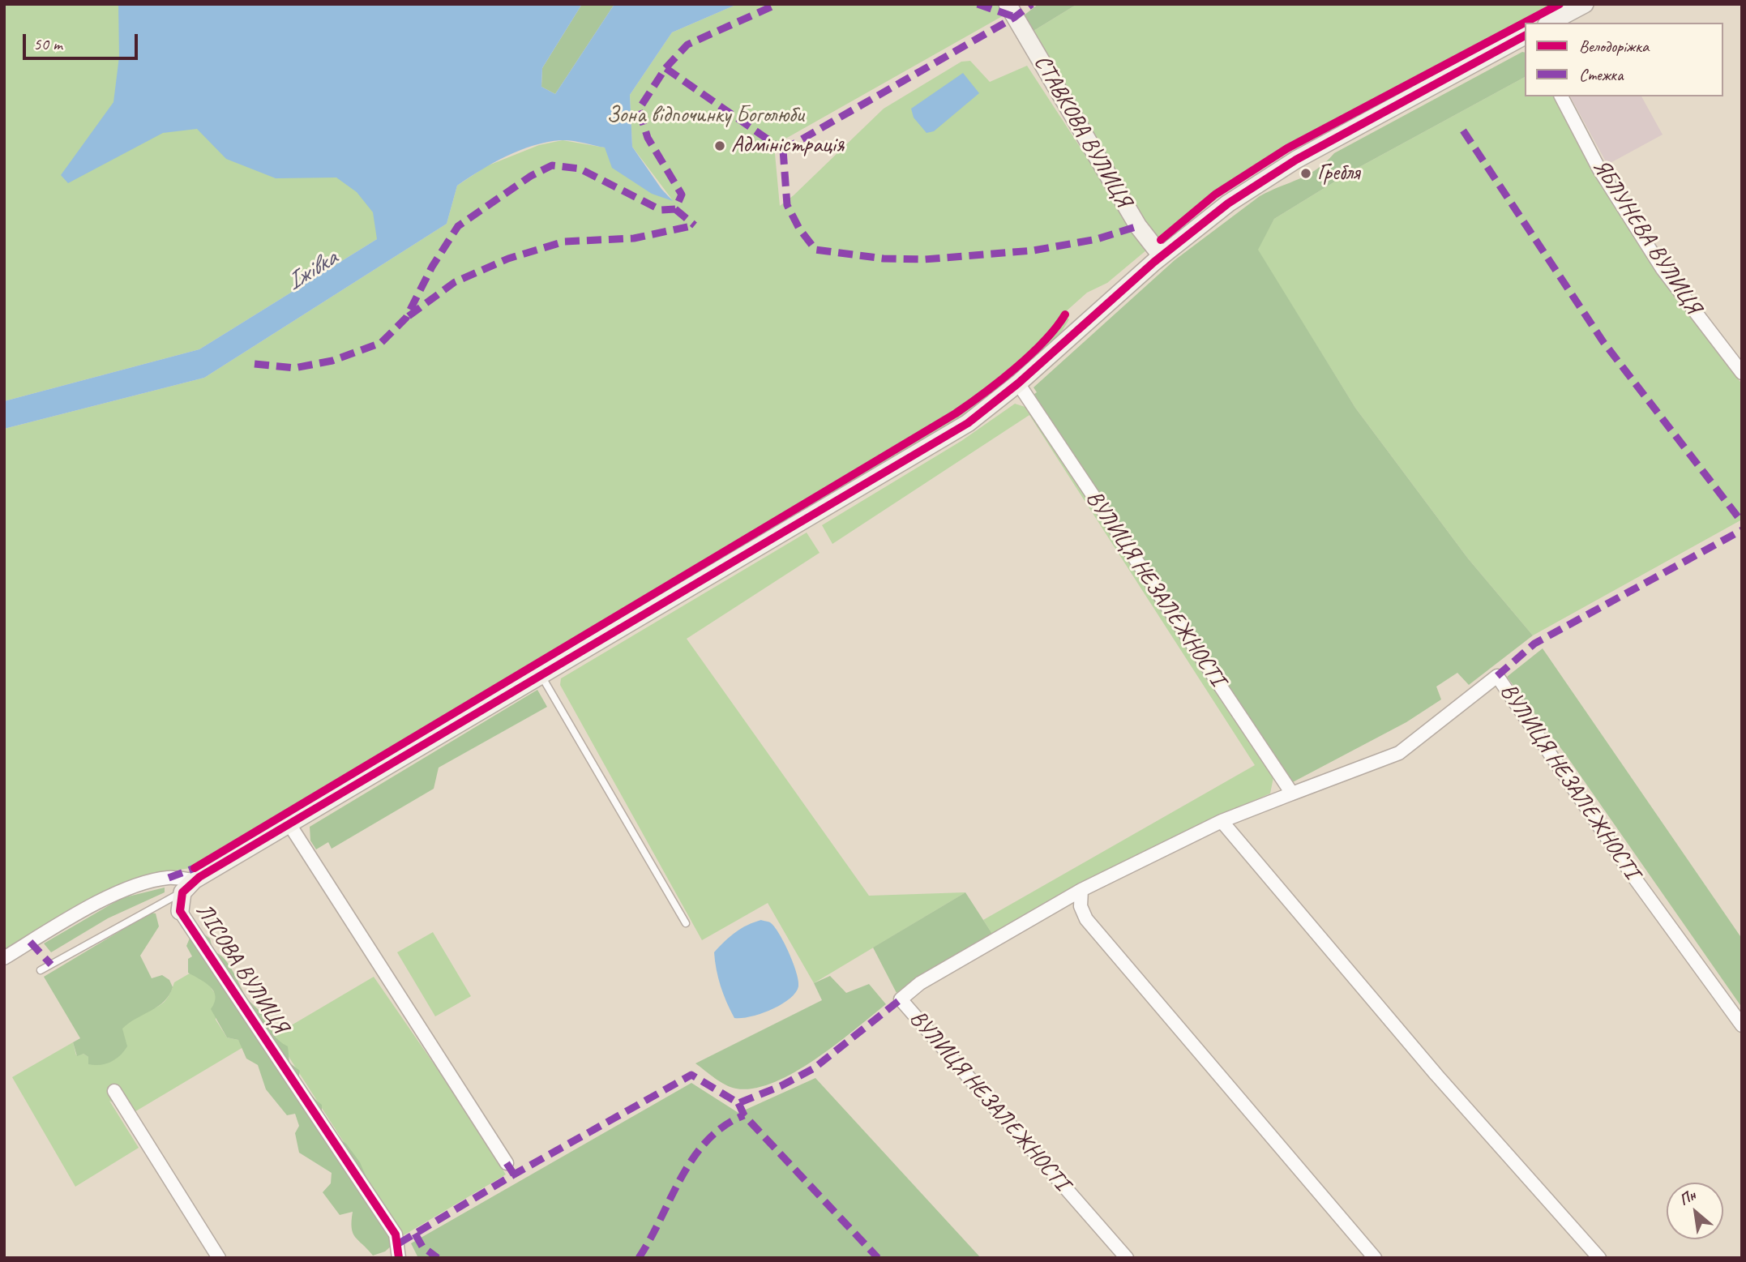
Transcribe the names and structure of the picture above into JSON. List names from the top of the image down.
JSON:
{
  "streets": {
    "street": [
      "СТАВКОВА ВУЛИЦЯ",
      "ЯБЛУНЕВА ВУЛИЦЯ",
      "ВУЛИЦЯ НЕЗАЛЕЖНОСТІ",
      "ЛІСОВА ВУЛИЦЯ"
    ]
  },
  "crossings": [
    ["СТАВКОВА ВУЛИЦЯ", "ЛІСОВА ВУЛИЦЯ"],
    ["ВУЛИЦЯ НЕЗАЛЕЖНОСТІ", "ЛІСОВА ВУЛИЦЯ"]
  ],
  "water": ["Іжівка"],
  "parks": ["Зона відпочинку Боголюби"],
  "places": ["Адміністрація", "Гребля"],
  "legend": ["Велодоріжка", "Стежка"],
  "scale_bar": "50 m",
  "north": "top left"
}
